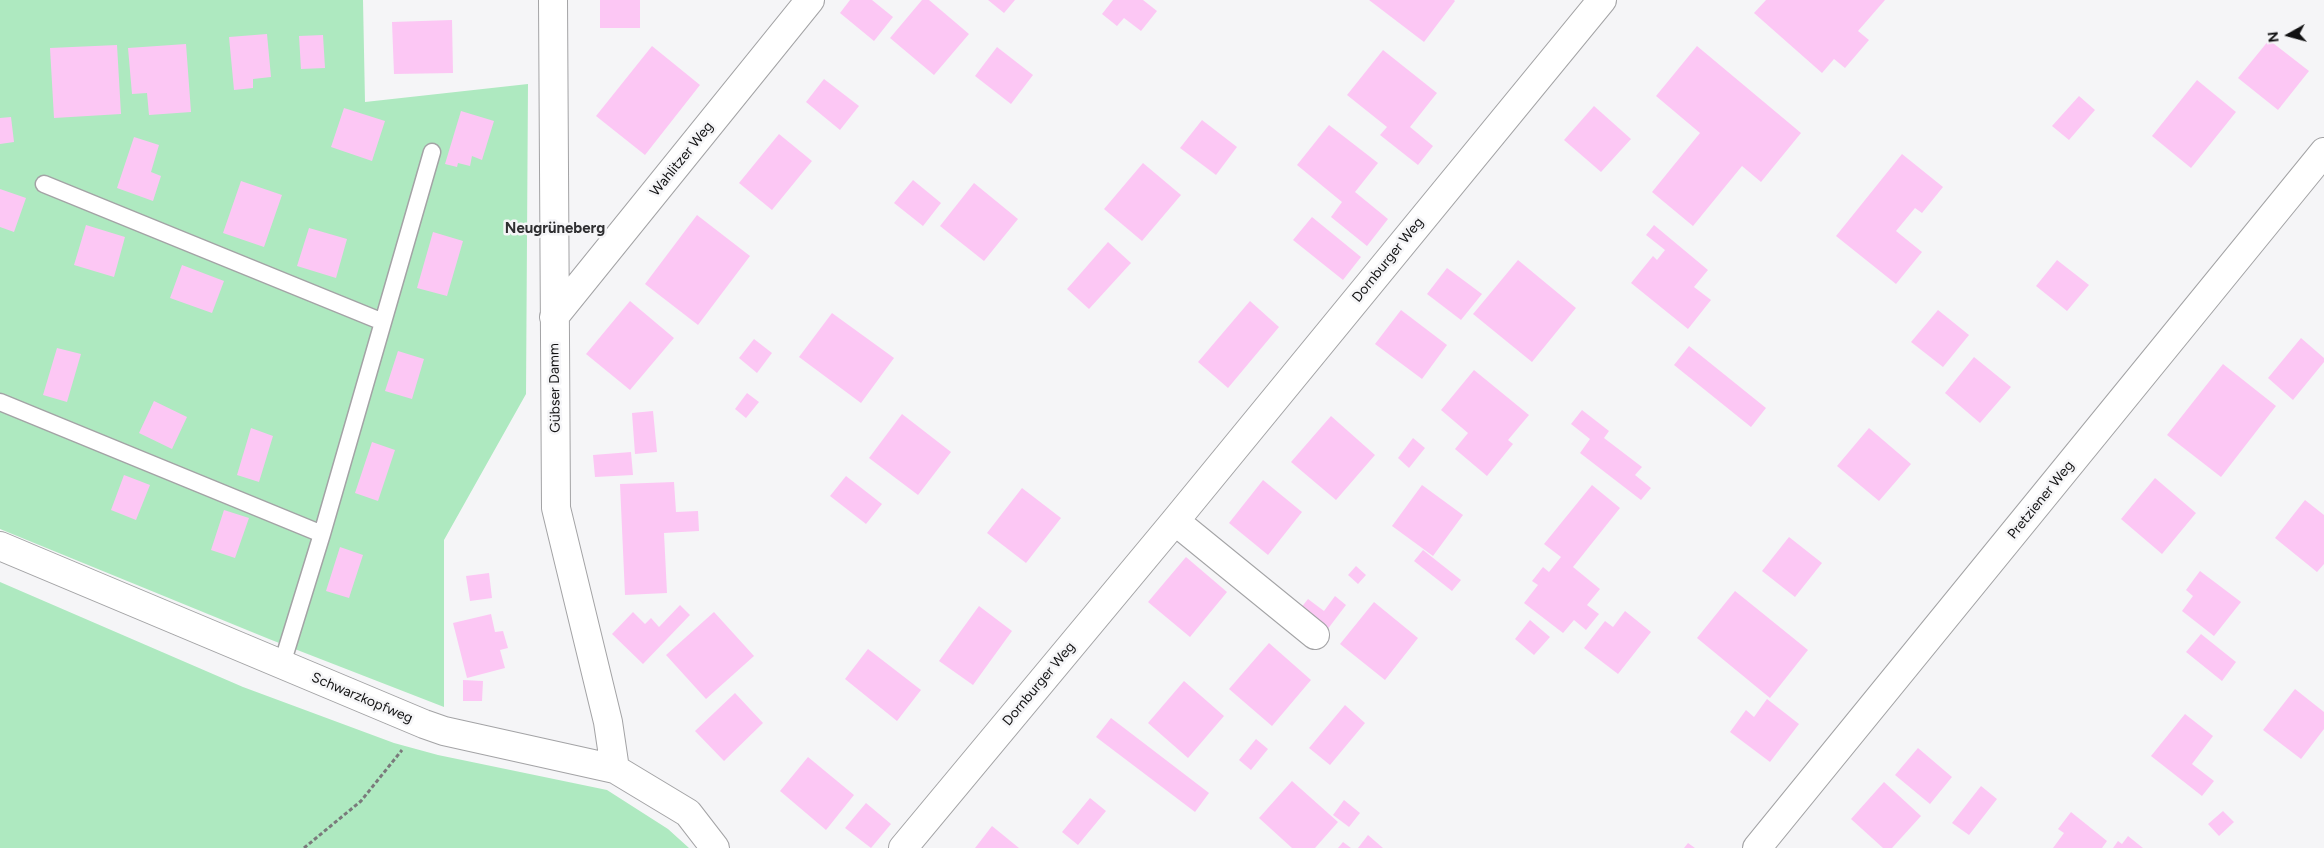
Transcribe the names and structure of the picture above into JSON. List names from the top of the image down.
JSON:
{
  "streets": {
    "street": [
      "Wahlitzer Weg",
      "Dornburger Weg",
      "Gübser Damm",
      "Pretziener Weg",
      "Schwarzkopfweg"
    ]
  },
  "crossings": [
    ["Wahlitzer Weg", "Gübser Damm"],
    ["Gübser Damm", "Schwarzkopfweg"]
  ],
  "districts": ["Neugrüneberg"],
  "north": "left"
}
